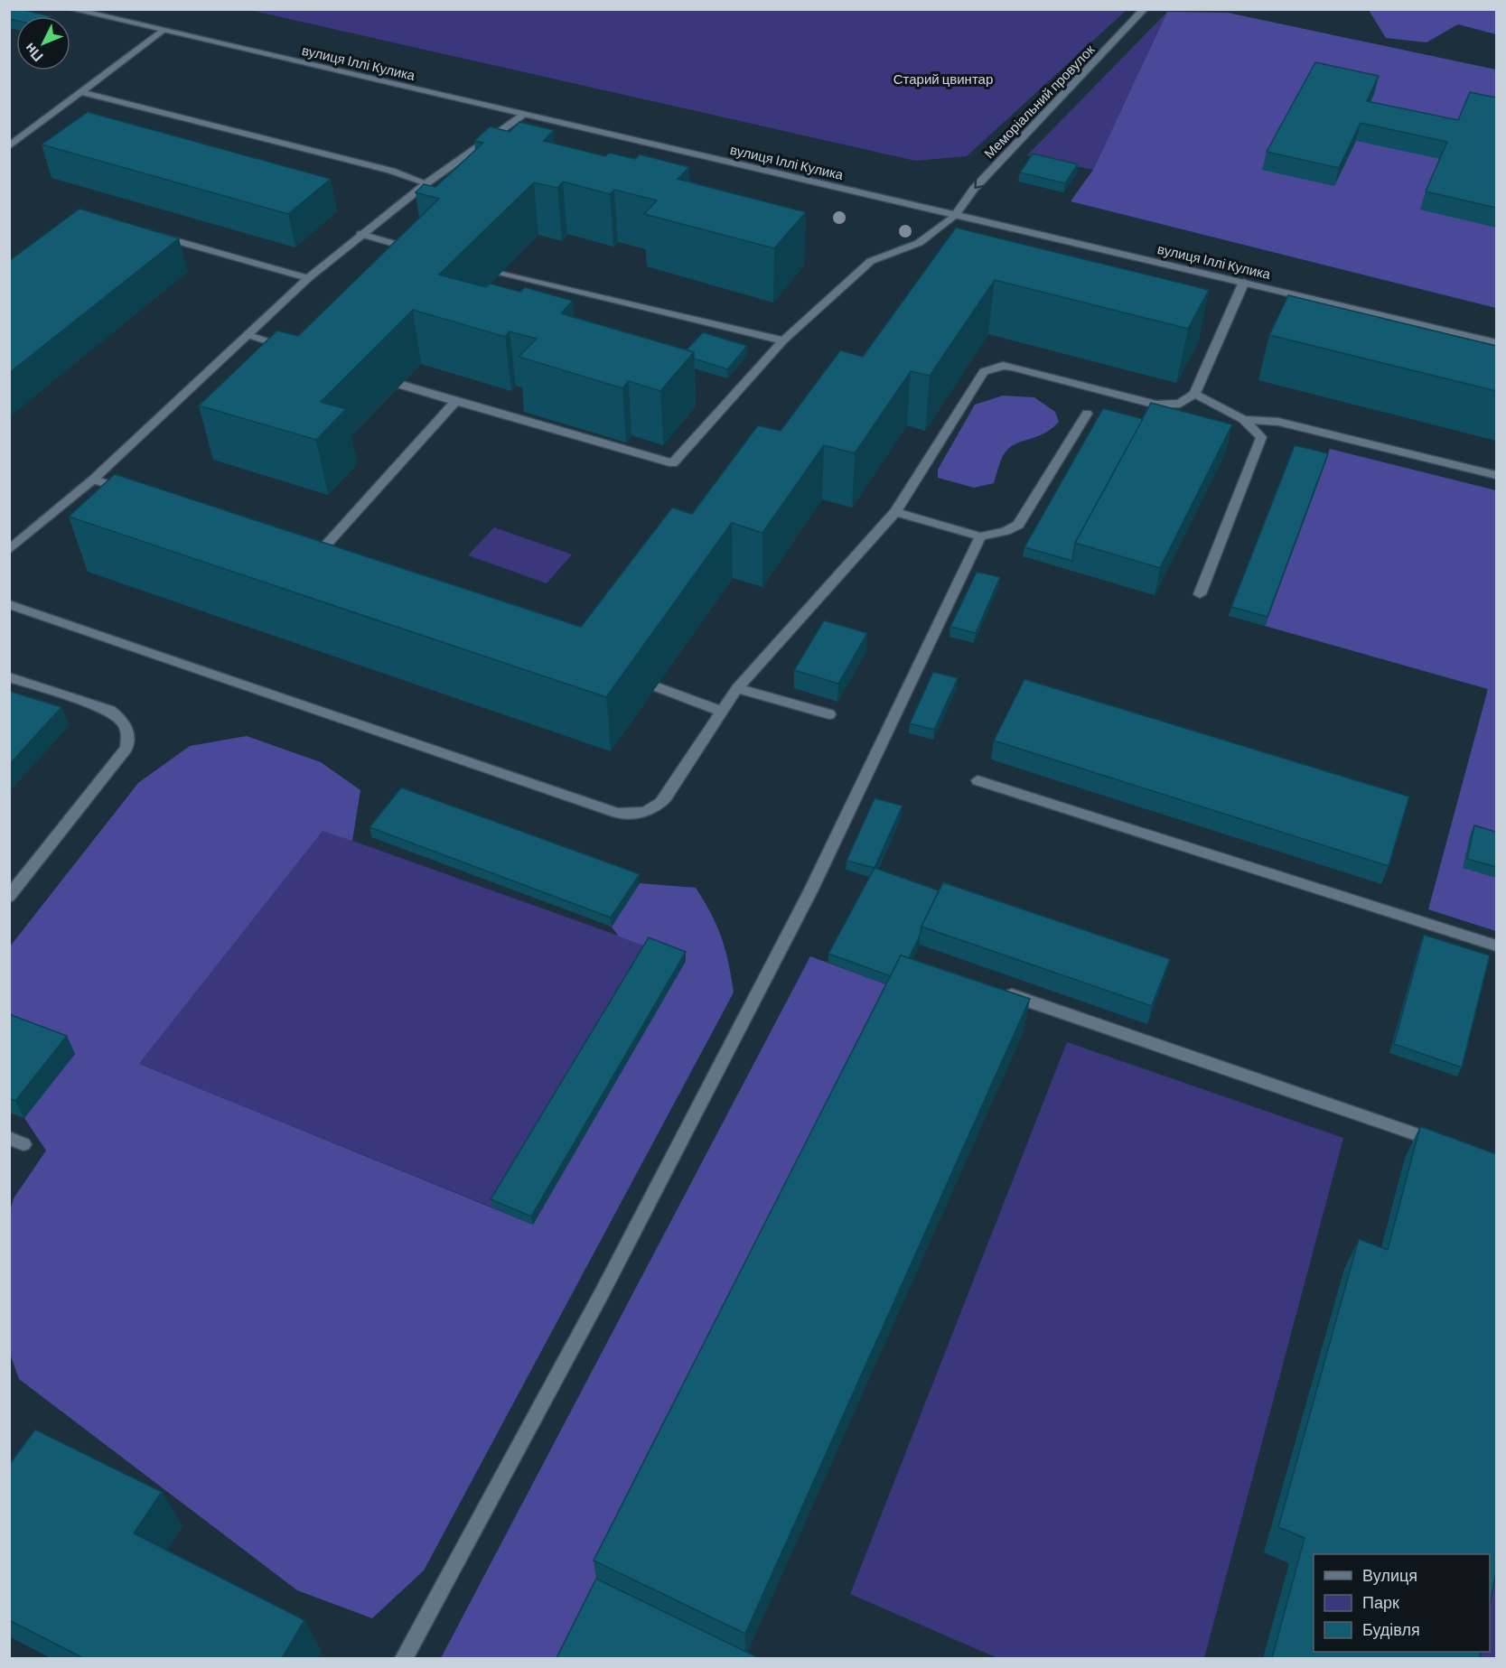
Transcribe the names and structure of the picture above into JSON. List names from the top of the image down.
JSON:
{
  "streets": {
    "street": ["вулиця Іллі Кулика", "Меморіальний провулок"]
  },
  "crossings": [
    ["вулиця Іллі Кулика", "Меморіальний провулок"]
  ],
  "parks": ["Старий цвинтар"],
  "legend": ["Вулиця", "Парк", "Будівля"],
  "north": "bottom left"
}
